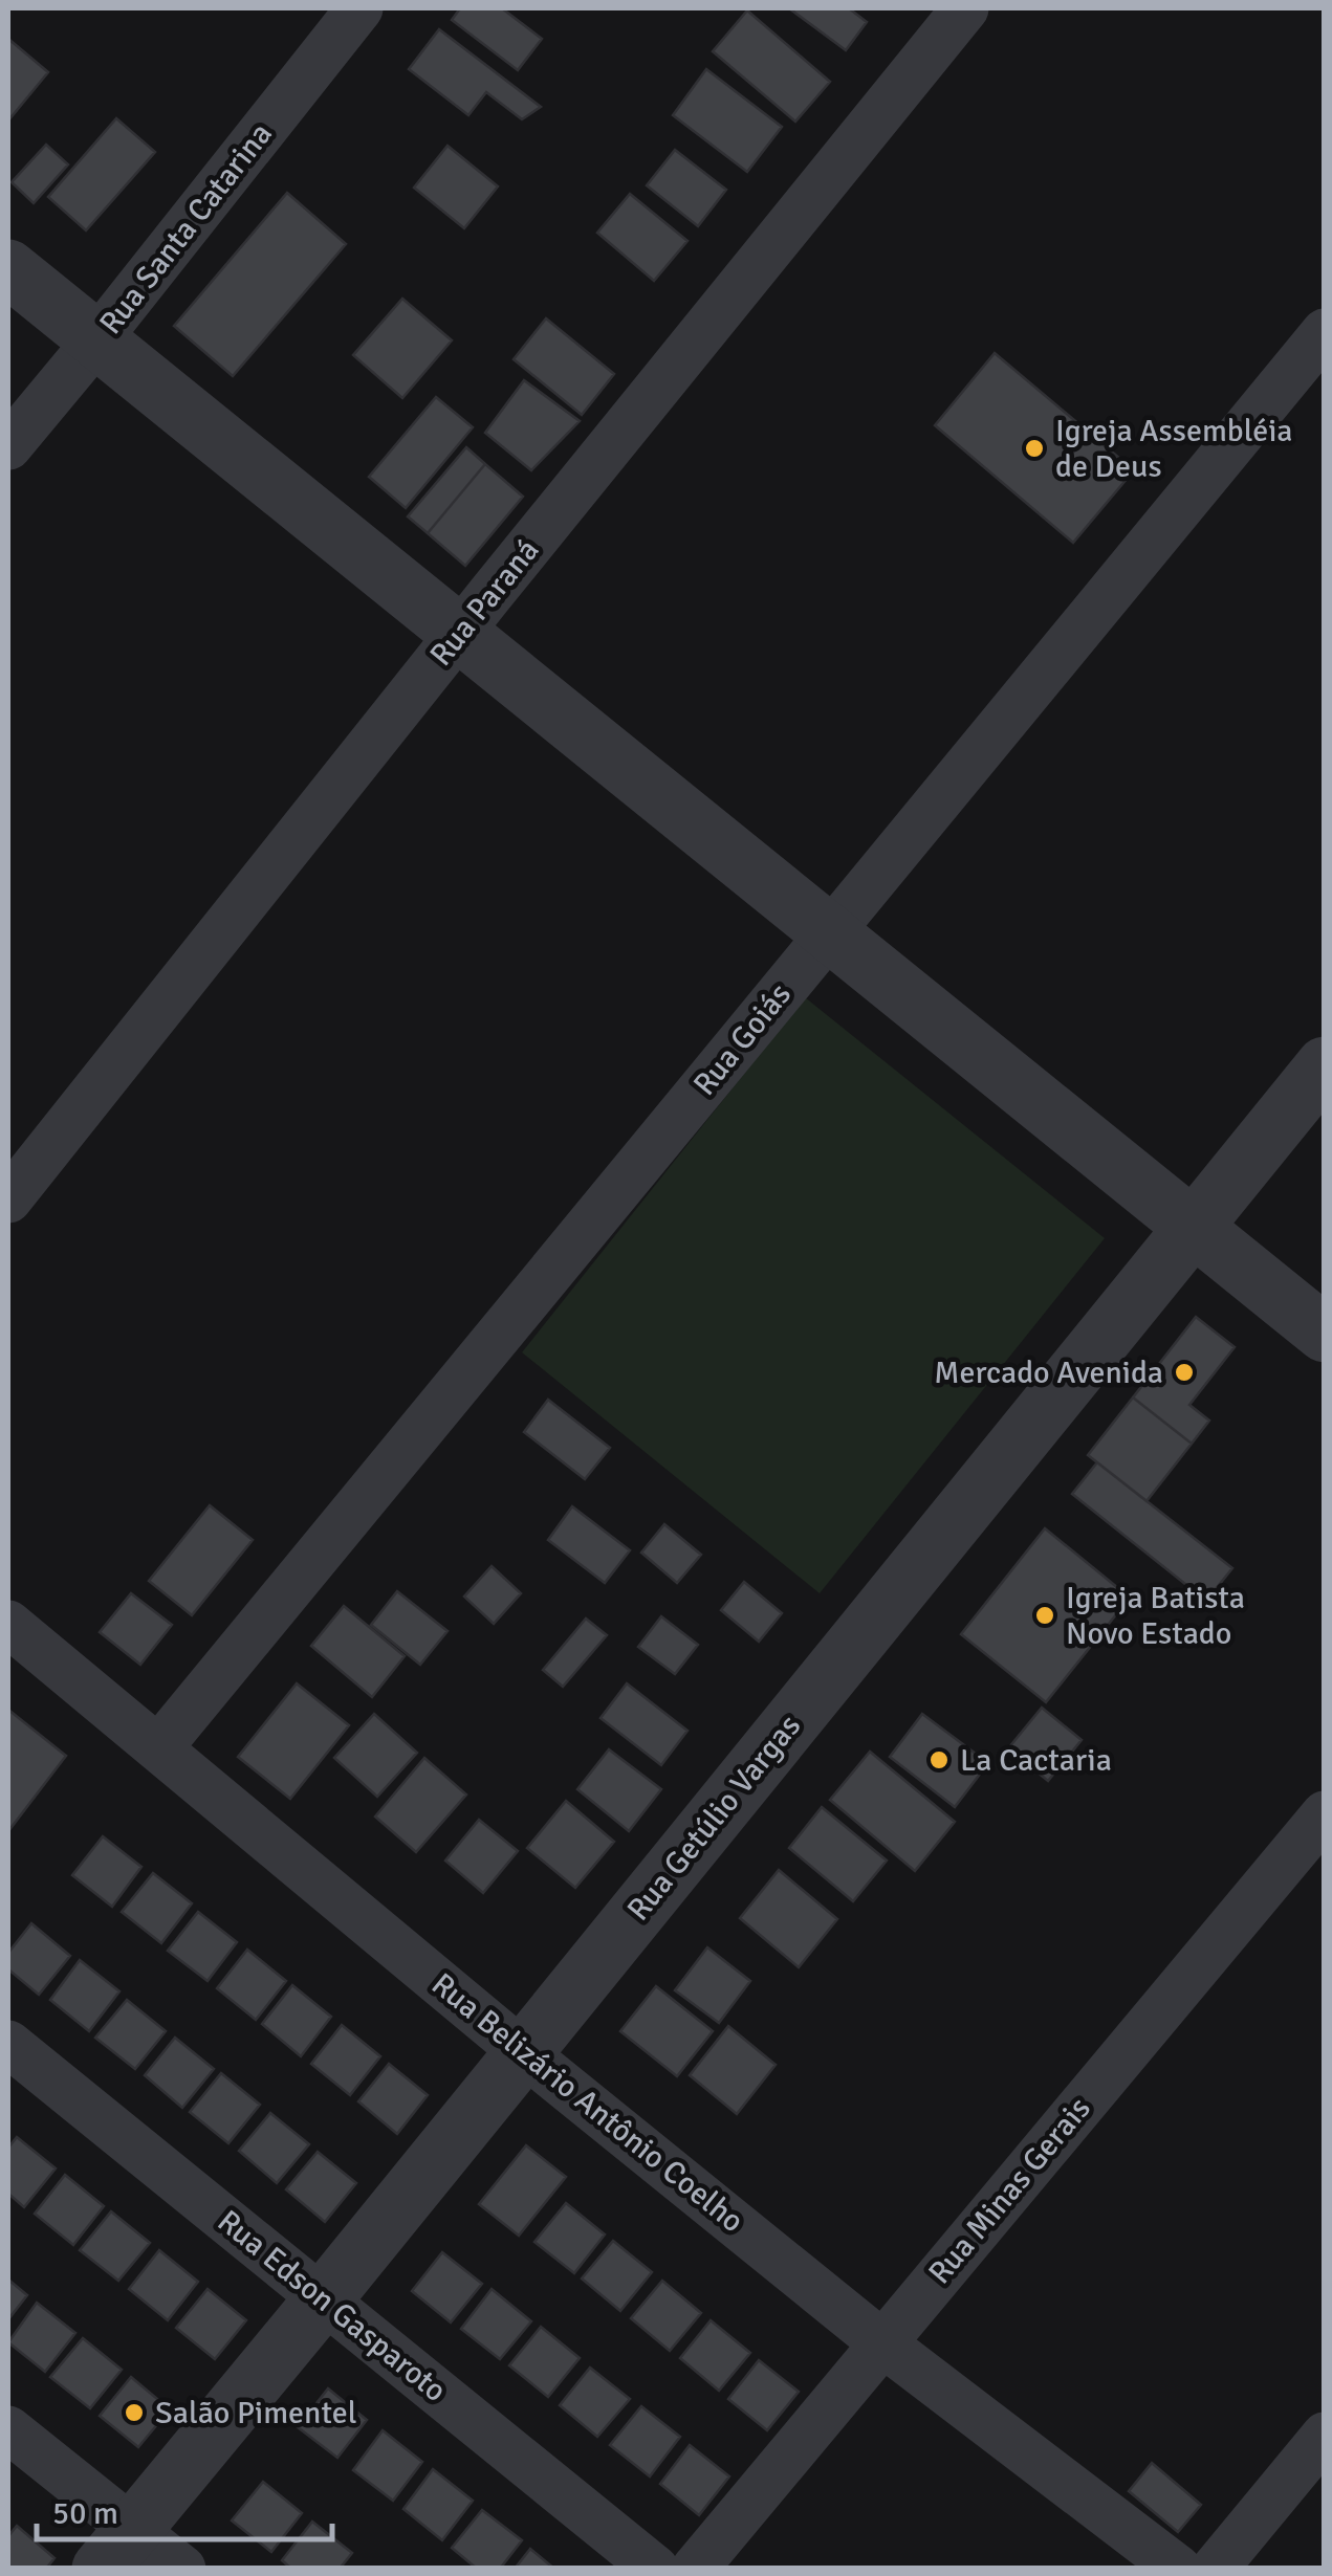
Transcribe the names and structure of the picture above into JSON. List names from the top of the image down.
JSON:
{
  "streets": {
    "street": [
      "Rua Santa Catarina",
      "Rua Paraná",
      "Rua Goiás",
      "Rua Getúlio Vargas",
      "Rua Belizário Antônio Coelho",
      "Rua Minas Gerais",
      "Rua Edson Gasparoto"
    ]
  },
  "crossings": [
    ["Rua Goiás", "Rua Belizário Antônio Coelho"],
    ["Rua Getúlio Vargas", "Rua Belizário Antônio Coelho"],
    ["Rua Getúlio Vargas", "Rua Edson Gasparoto"],
    ["Rua Belizário Antônio Coelho", "Rua Minas Gerais"]
  ],
  "places": [
    "Igreja Assembléia de Deus",
    "Mercado Avenida",
    "Igreja Batista Novo Estado",
    "La Cactaria",
    "Salão Pimentel"
  ],
  "scale_bar": "50 m"
}
